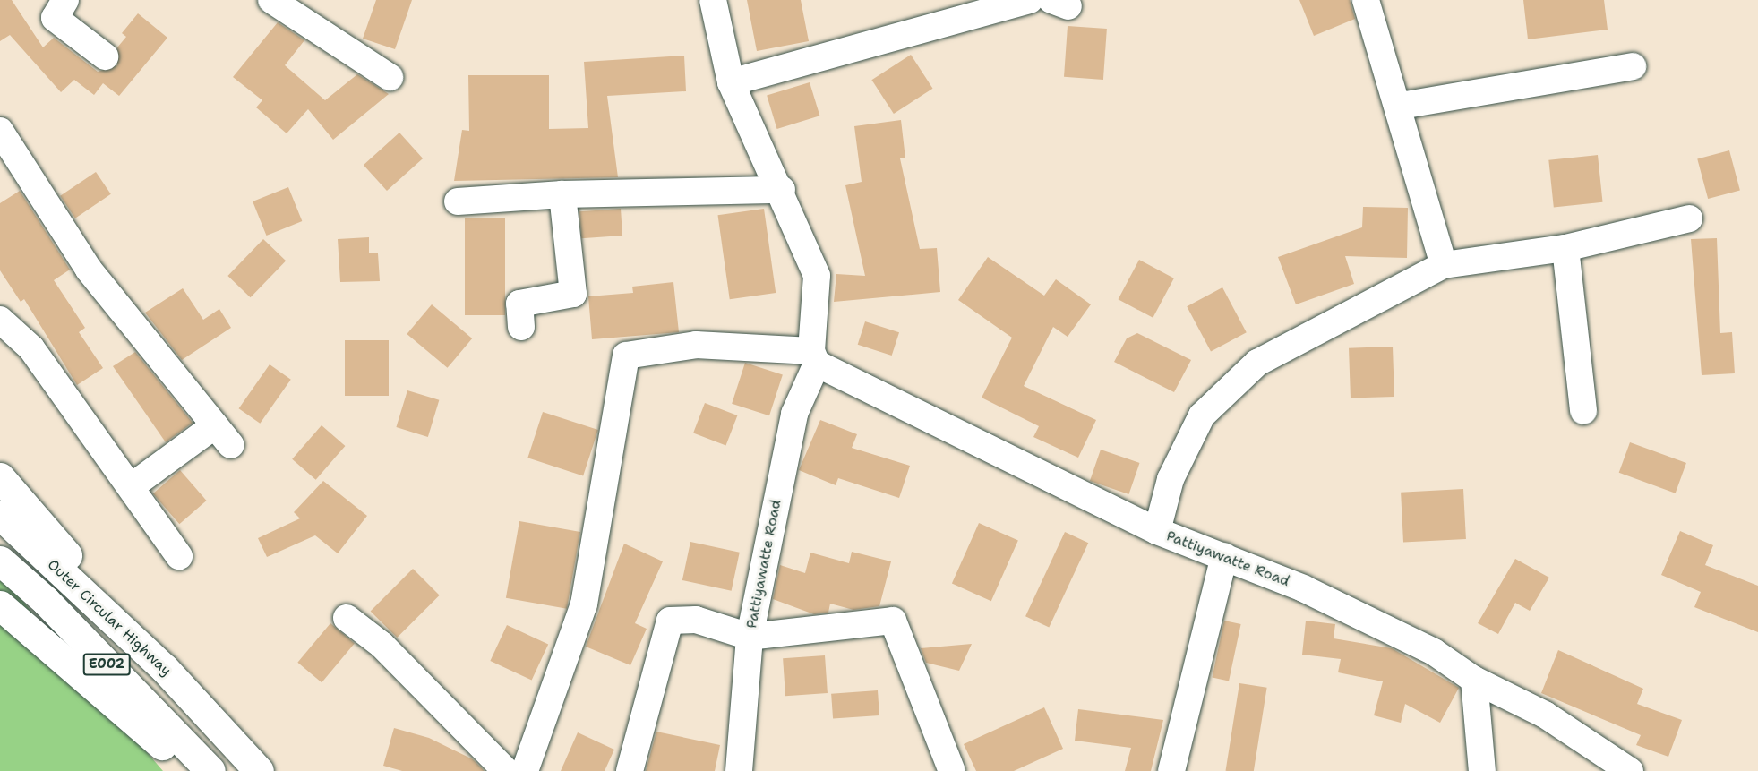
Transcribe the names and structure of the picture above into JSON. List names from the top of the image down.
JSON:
{
  "streets": {
    "highway": ["Outer Circular Highway", "E002"],
    "street": ["Pattiyawatte Road"]
  }
}
